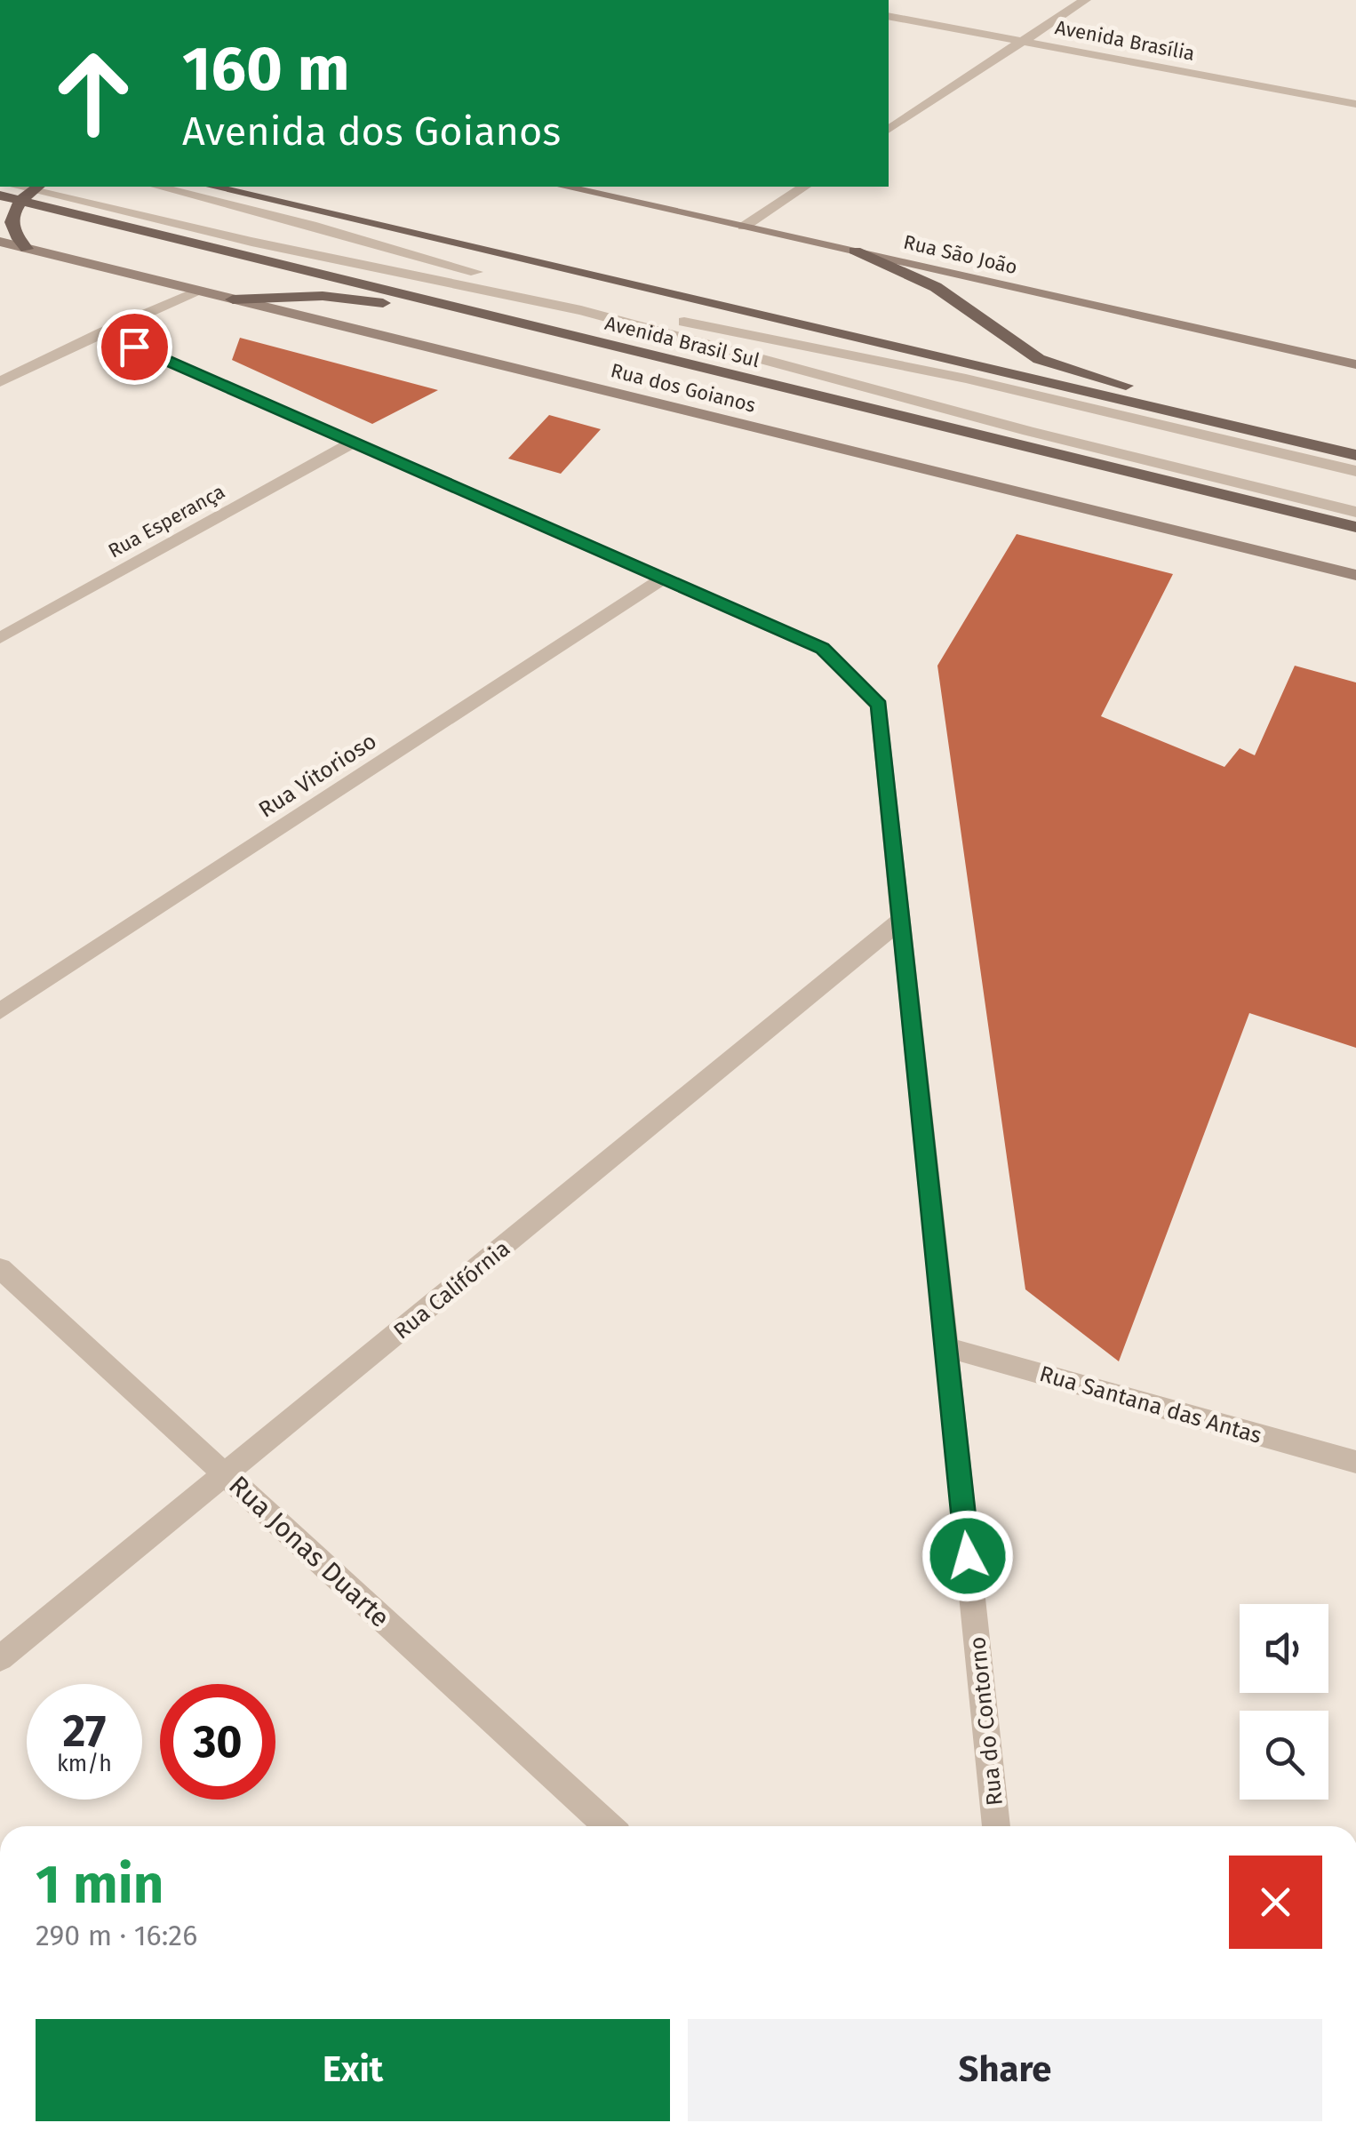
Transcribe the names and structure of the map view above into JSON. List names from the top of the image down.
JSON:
{
  "streets": {
    "main road": ["Avenida Brasil Sul"],
    "street": [
      "Avenida Brasília",
      "Rua São João",
      "Rua dos Goianos",
      "Rua Esperança",
      "Rua Vitorioso",
      "Rua Califórnia",
      "Rua Santana das Antas",
      "Rua Jonas Duarte",
      "Rua do Contorno"
    ]
  },
  "crossings": [
    ["Rua Esperança", "Rua do Contorno"],
    ["Rua Vitorioso", "Rua do Contorno"],
    ["Rua Califórnia", "Rua Jonas Duarte"],
    ["Rua Califórnia", "Rua do Contorno"],
    ["Rua Santana das Antas", "Rua do Contorno"]
  ],
  "page": {
    "turn": ["160 m", "Avenida dos Goianos"],
    "speed": "27 km/h",
    "limit": "30",
    "heading": ["1 min", "290 m · 16:26"],
    "buttons": ["Exit", "Share"]
  }
}
